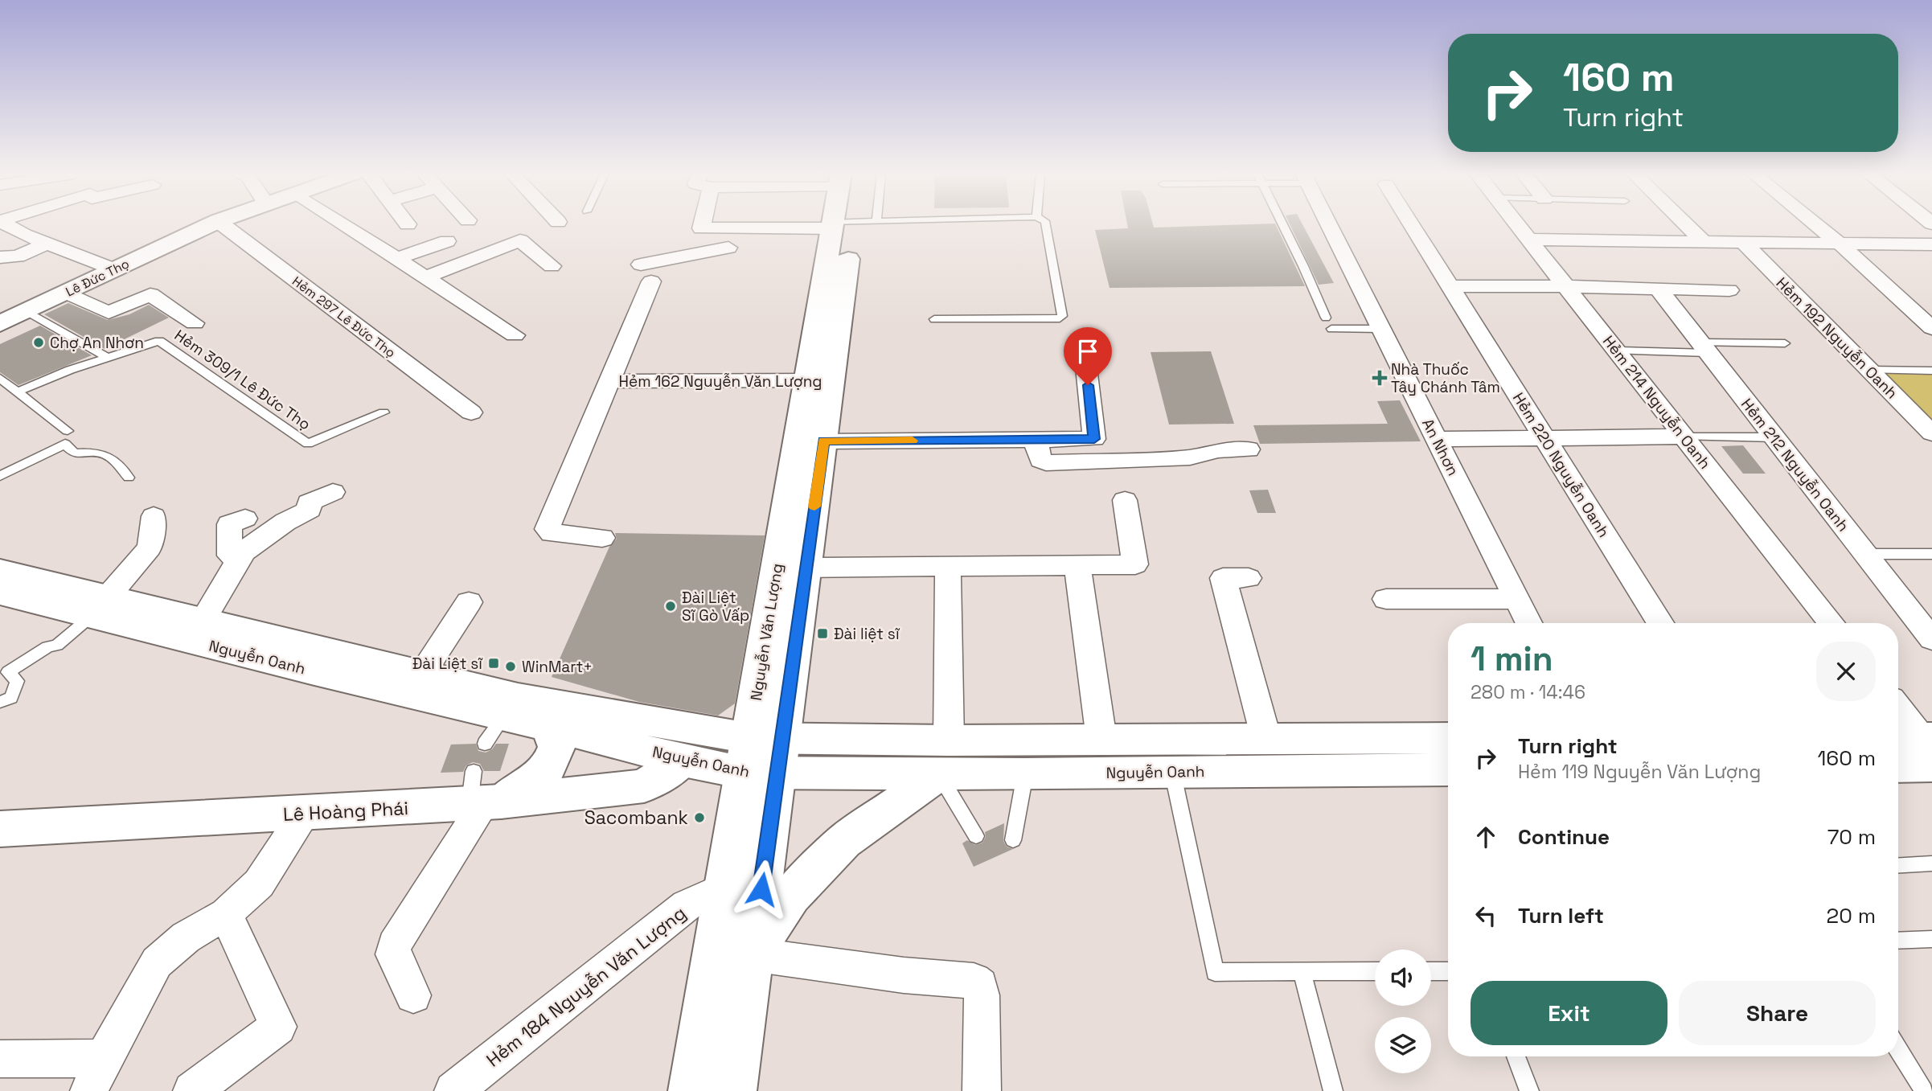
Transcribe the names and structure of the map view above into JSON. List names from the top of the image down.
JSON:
{
  "streets": {
    "street": [
      "Lê Đức Thọ",
      "Hẻm 297 Lê Đức Thọ",
      "Hẻm 192 Nguyễn Oanh",
      "Hẻm 162 Nguyễn Văn Lượng",
      "Hẻm 214 Nguyễn Oanh",
      "An Nhơn",
      "Hẻm 220 Nguyễn Oanh",
      "Hẻm 212 Nguyễn Oanh",
      "Nguyễn Văn Lượng",
      "Nguyễn Oanh",
      "Lê Hoàng Phái",
      "Hẻm 184 Nguyễn Văn Lượng"
    ],
    "lane": ["Hẻm 309/1 Lê Đức Thọ"]
  },
  "crossings": [
    ["Hẻm 162 Nguyễn Văn Lượng", "Nguyễn Văn Lượng"],
    ["Nguyễn Văn Lượng", "Nguyễn Oanh"],
    ["Nguyễn Văn Lượng", "Hẻm 184 Nguyễn Văn Lượng"],
    ["Nguyễn Oanh", "Lê Hoàng Phái"]
  ],
  "places": {
    "other": [
      "Chợ An Nhơn",
      "Đài Liệt Sĩ Gò Vấp",
      "WinMart+",
      "Sacombank"
    ],
    "health": ["Nhà Thuốc Tây Chánh Tâm"],
    "transit": ["Đài liệt sĩ", "Đài Liệt sĩ"]
  },
  "page": {
    "turn": ["160 m", "Turn right"],
    "heading": ["1 min", "280 m · 14:46"],
    "list": [
      {
        "name": "Turn right",
        "note": "Hẻm 119 Nguyễn Văn Lượng",
        "value": "160 m"
      },
      {
        "name": "Continue",
        "value": "70 m"
      },
      {
        "name": "Turn left",
        "value": "20 m"
      }
    ],
    "buttons": ["Exit", "Share"]
  }
}
